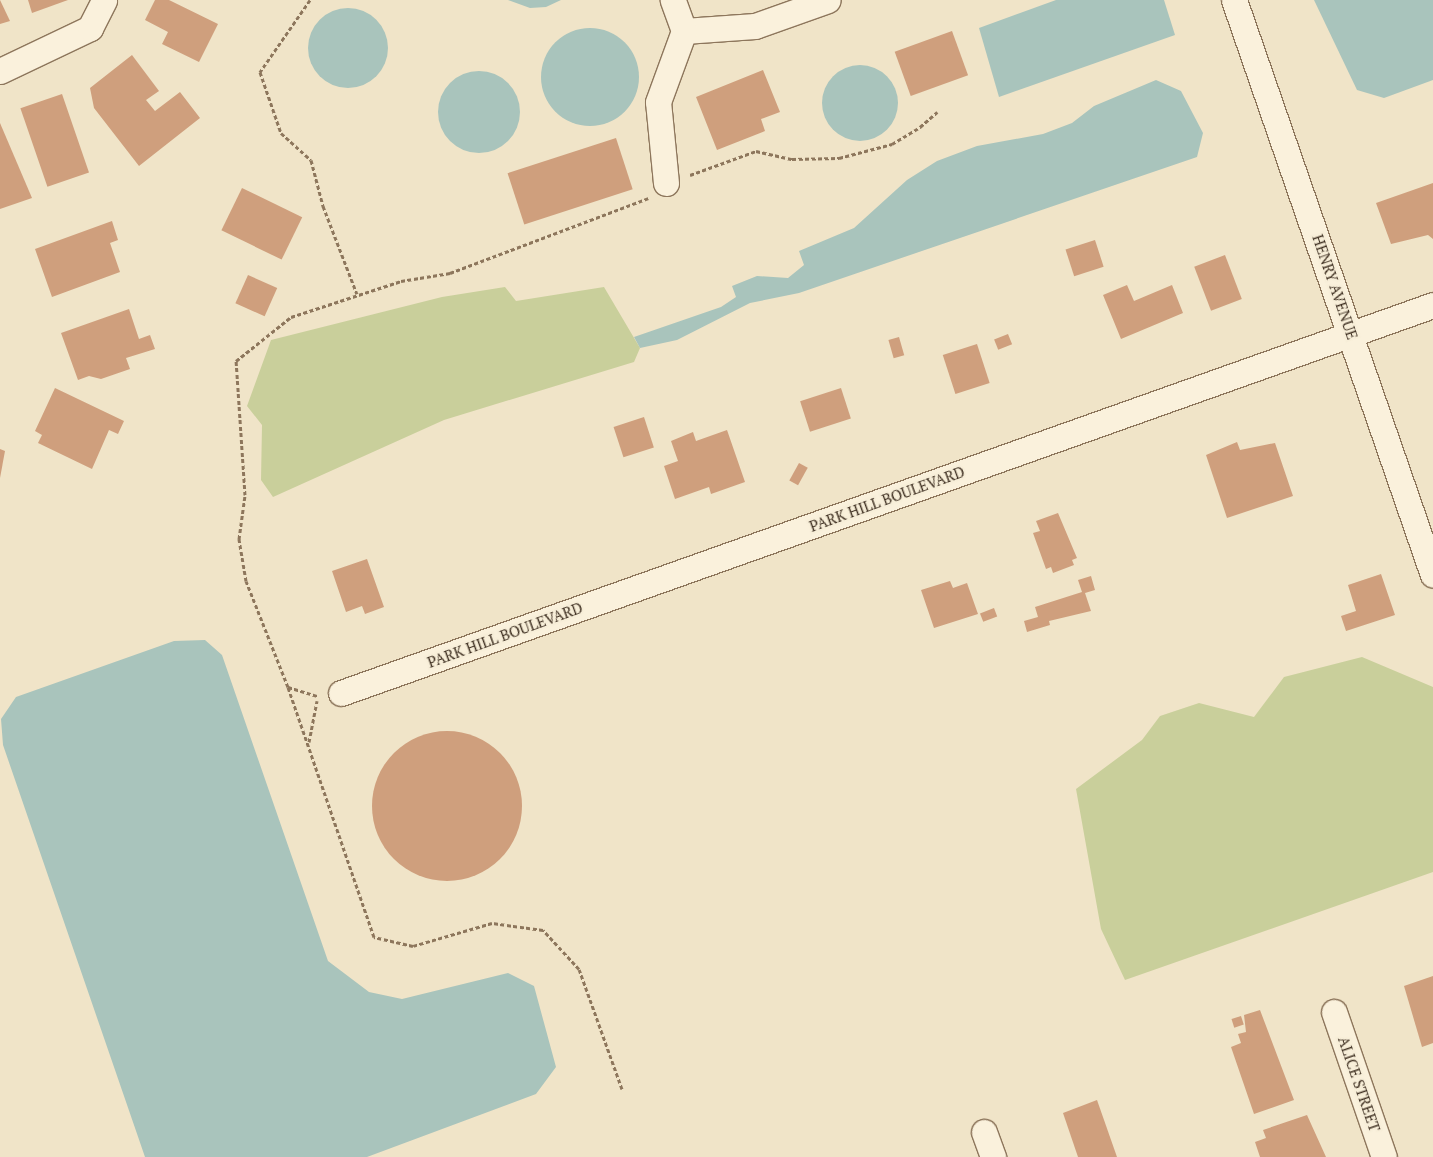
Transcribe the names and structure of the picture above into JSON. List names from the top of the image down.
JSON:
{
  "streets": {
    "street": ["HENRY AVENUE", "PARK HILL BOULEVARD", "ALICE STREET"]
  },
  "crossings": [
    ["HENRY AVENUE", "PARK HILL BOULEVARD"]
  ]
}
